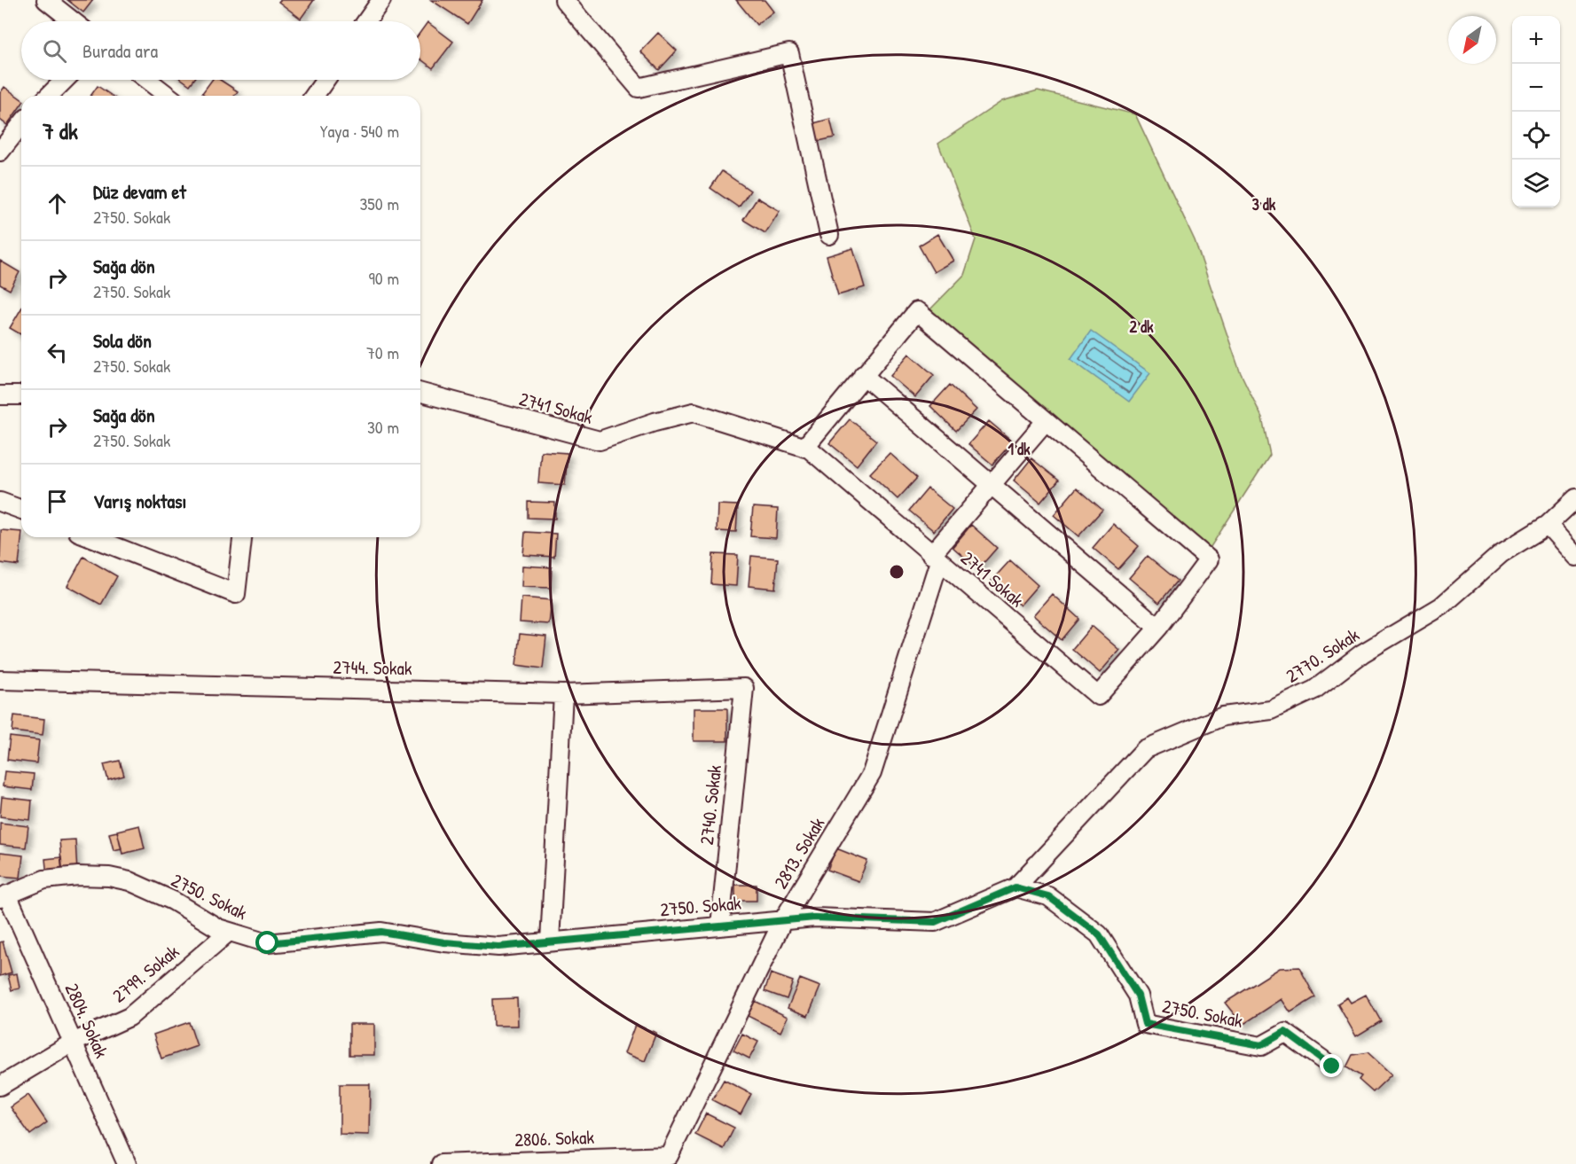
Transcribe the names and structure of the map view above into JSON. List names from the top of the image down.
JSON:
{
  "streets": {
    "street": [
      "2741 Sokak",
      "2770. Sokak",
      "2744. Sokak",
      "2740. Sokak",
      "2813. Sokak",
      "2750. Sokak",
      "2799. Sokak",
      "2804. Sokak",
      "2806. Sokak"
    ]
  },
  "crossings": [
    ["2741 Sokak", "2813. Sokak"],
    ["2770. Sokak", "2750. Sokak"],
    ["2744. Sokak", "2740. Sokak"],
    ["2740. Sokak", "2750. Sokak"],
    ["2813. Sokak", "2750. Sokak"],
    ["2813. Sokak", "2806. Sokak"],
    ["2750. Sokak", "2799. Sokak"],
    ["2750. Sokak", "2804. Sokak"],
    ["2799. Sokak", "2804. Sokak"]
  ],
  "north": "bottom left",
  "page": {
    "map_buttons": ["+", "−"],
    "search": "Burada ara",
    "heading": ["7 dk", "Yaya · 540 m"],
    "list": [
      ["Düz devam et", "2750. Sokak", "350 m"],
      ["Sağa dön", "2750. Sokak", "90 m"],
      ["Sola dön", "2750. Sokak", "70 m"],
      ["Sağa dön", "2750. Sokak", "30 m"],
      "Varış noktası"
    ]
  },
  "rings": ["3 dk", "2 dk", "1 dk"]
}
